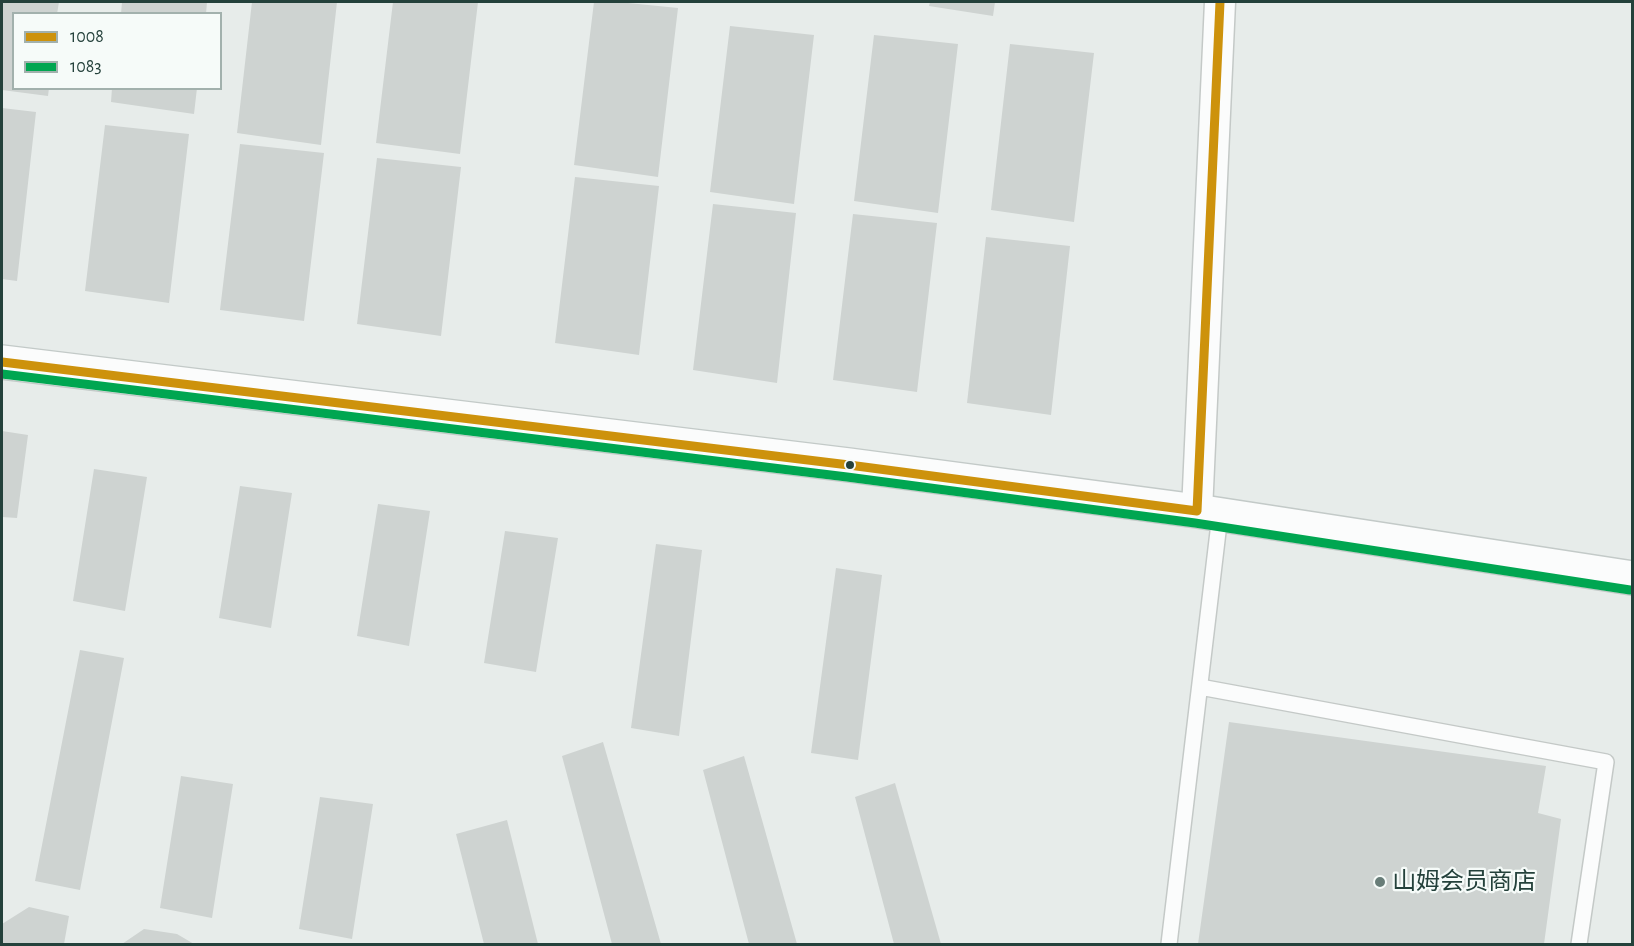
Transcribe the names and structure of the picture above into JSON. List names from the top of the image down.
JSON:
{
  "places": ["山姆会员商店"],
  "lines": ["transit line 1008", "transit line 1083"],
  "legend": ["1008", "1083"]
}
